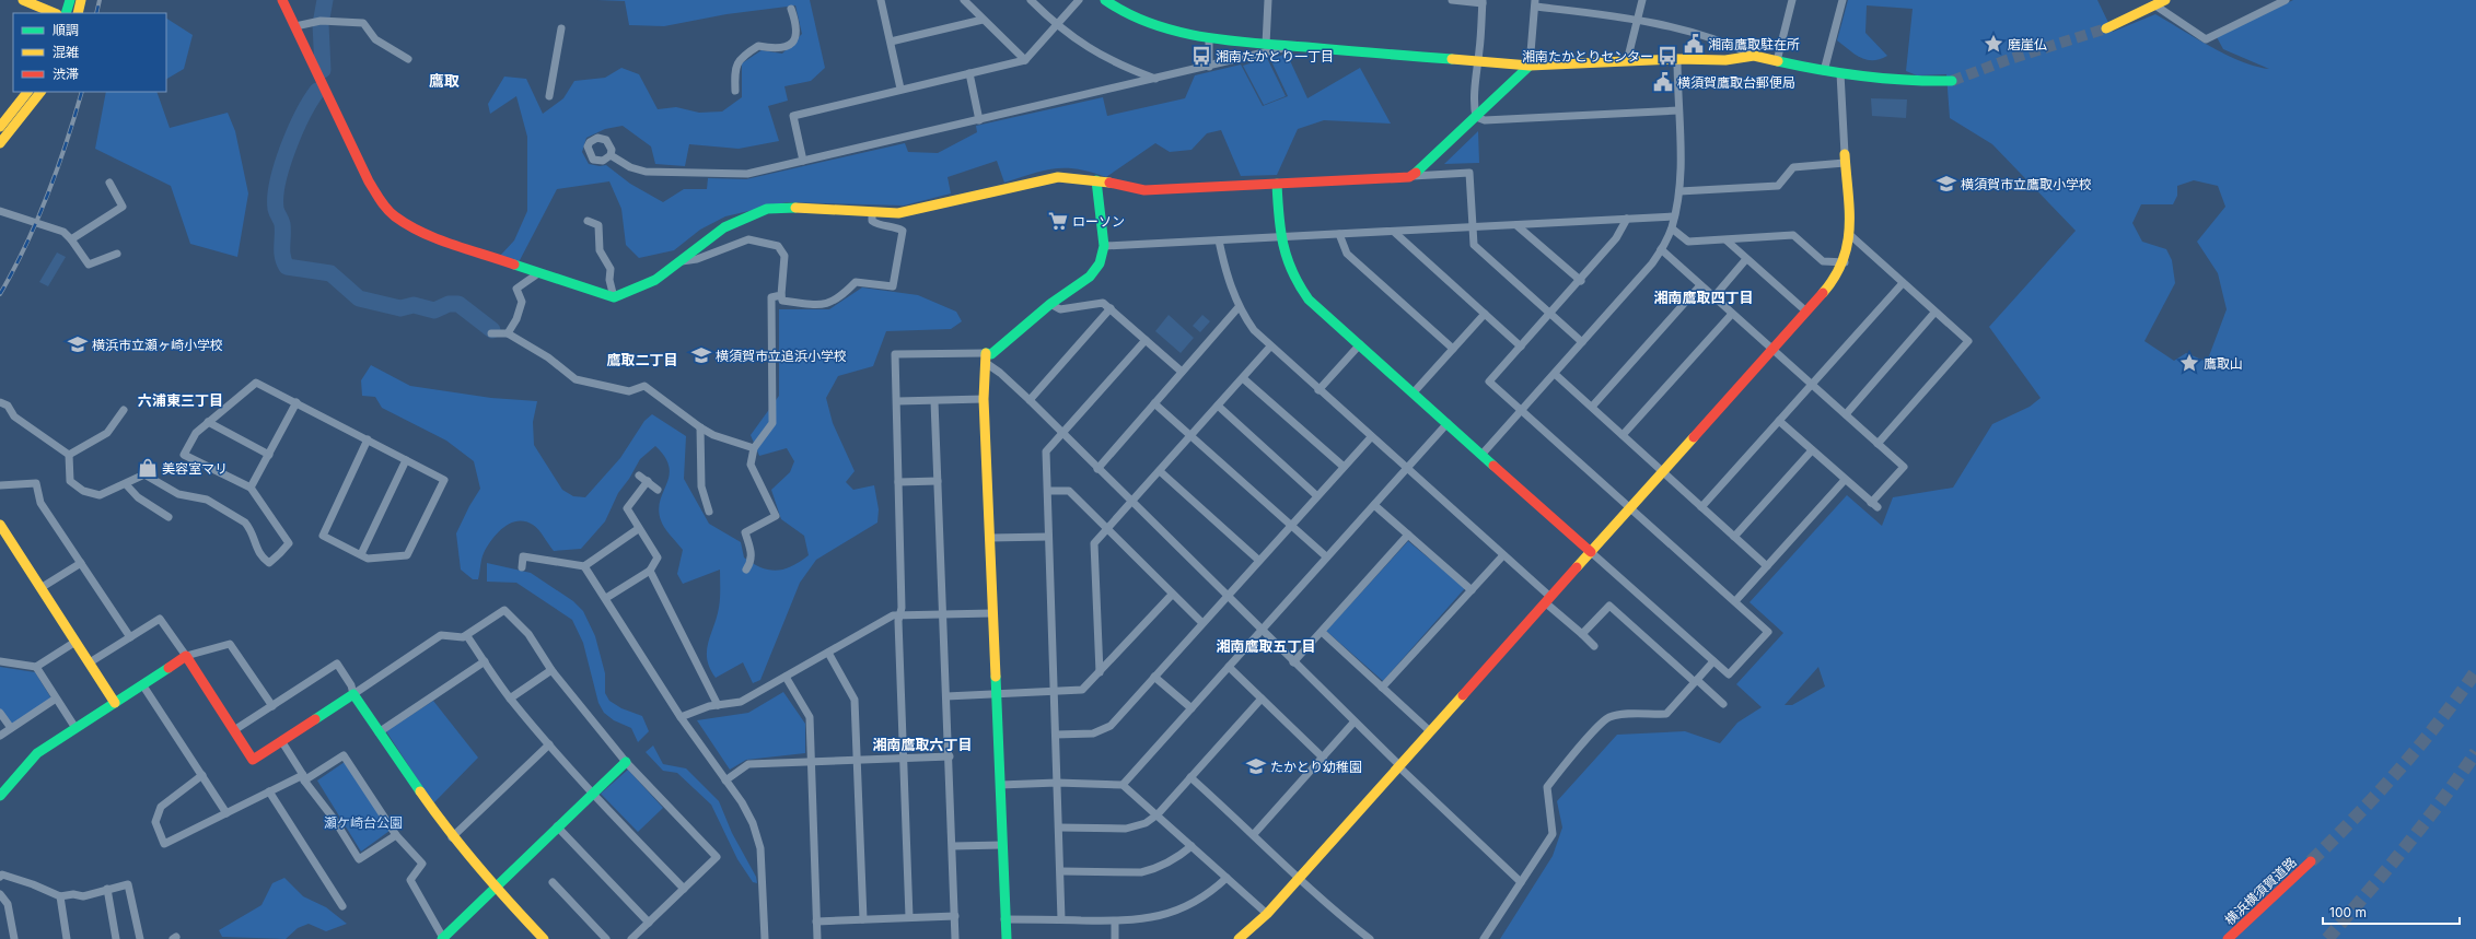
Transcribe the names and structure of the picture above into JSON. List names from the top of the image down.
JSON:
{
  "streets": {
    "main road": ["横浜横須賀道路"]
  },
  "districts": [
    "鷹取",
    "湘南鷹取四丁目",
    "鷹取二丁目",
    "六浦東三丁目",
    "湘南鷹取五丁目",
    "湘南鷹取六丁目"
  ],
  "parks": ["瀬ケ崎台公園"],
  "places": {
    "public building": ["湘南鷹取駐在所", "横須賀鷹取台郵便局"],
    "place": ["磨崖仏", "鷹取山"],
    "bus stop": ["湘南たかとり一丁目", "湘南たかとりセンター"],
    "school or university": [
      "横須賀市立鷹取小学校",
      "横浜市立瀬ヶ崎小学校",
      "横須賀市立追浜小学校",
      "たかとり幼稚園"
    ],
    "supermarket": ["ローソン"],
    "shop": ["美容室マリ"]
  },
  "legend": ["順調", "混雑", "渋滞"],
  "scale_bar": "100 m"
}
